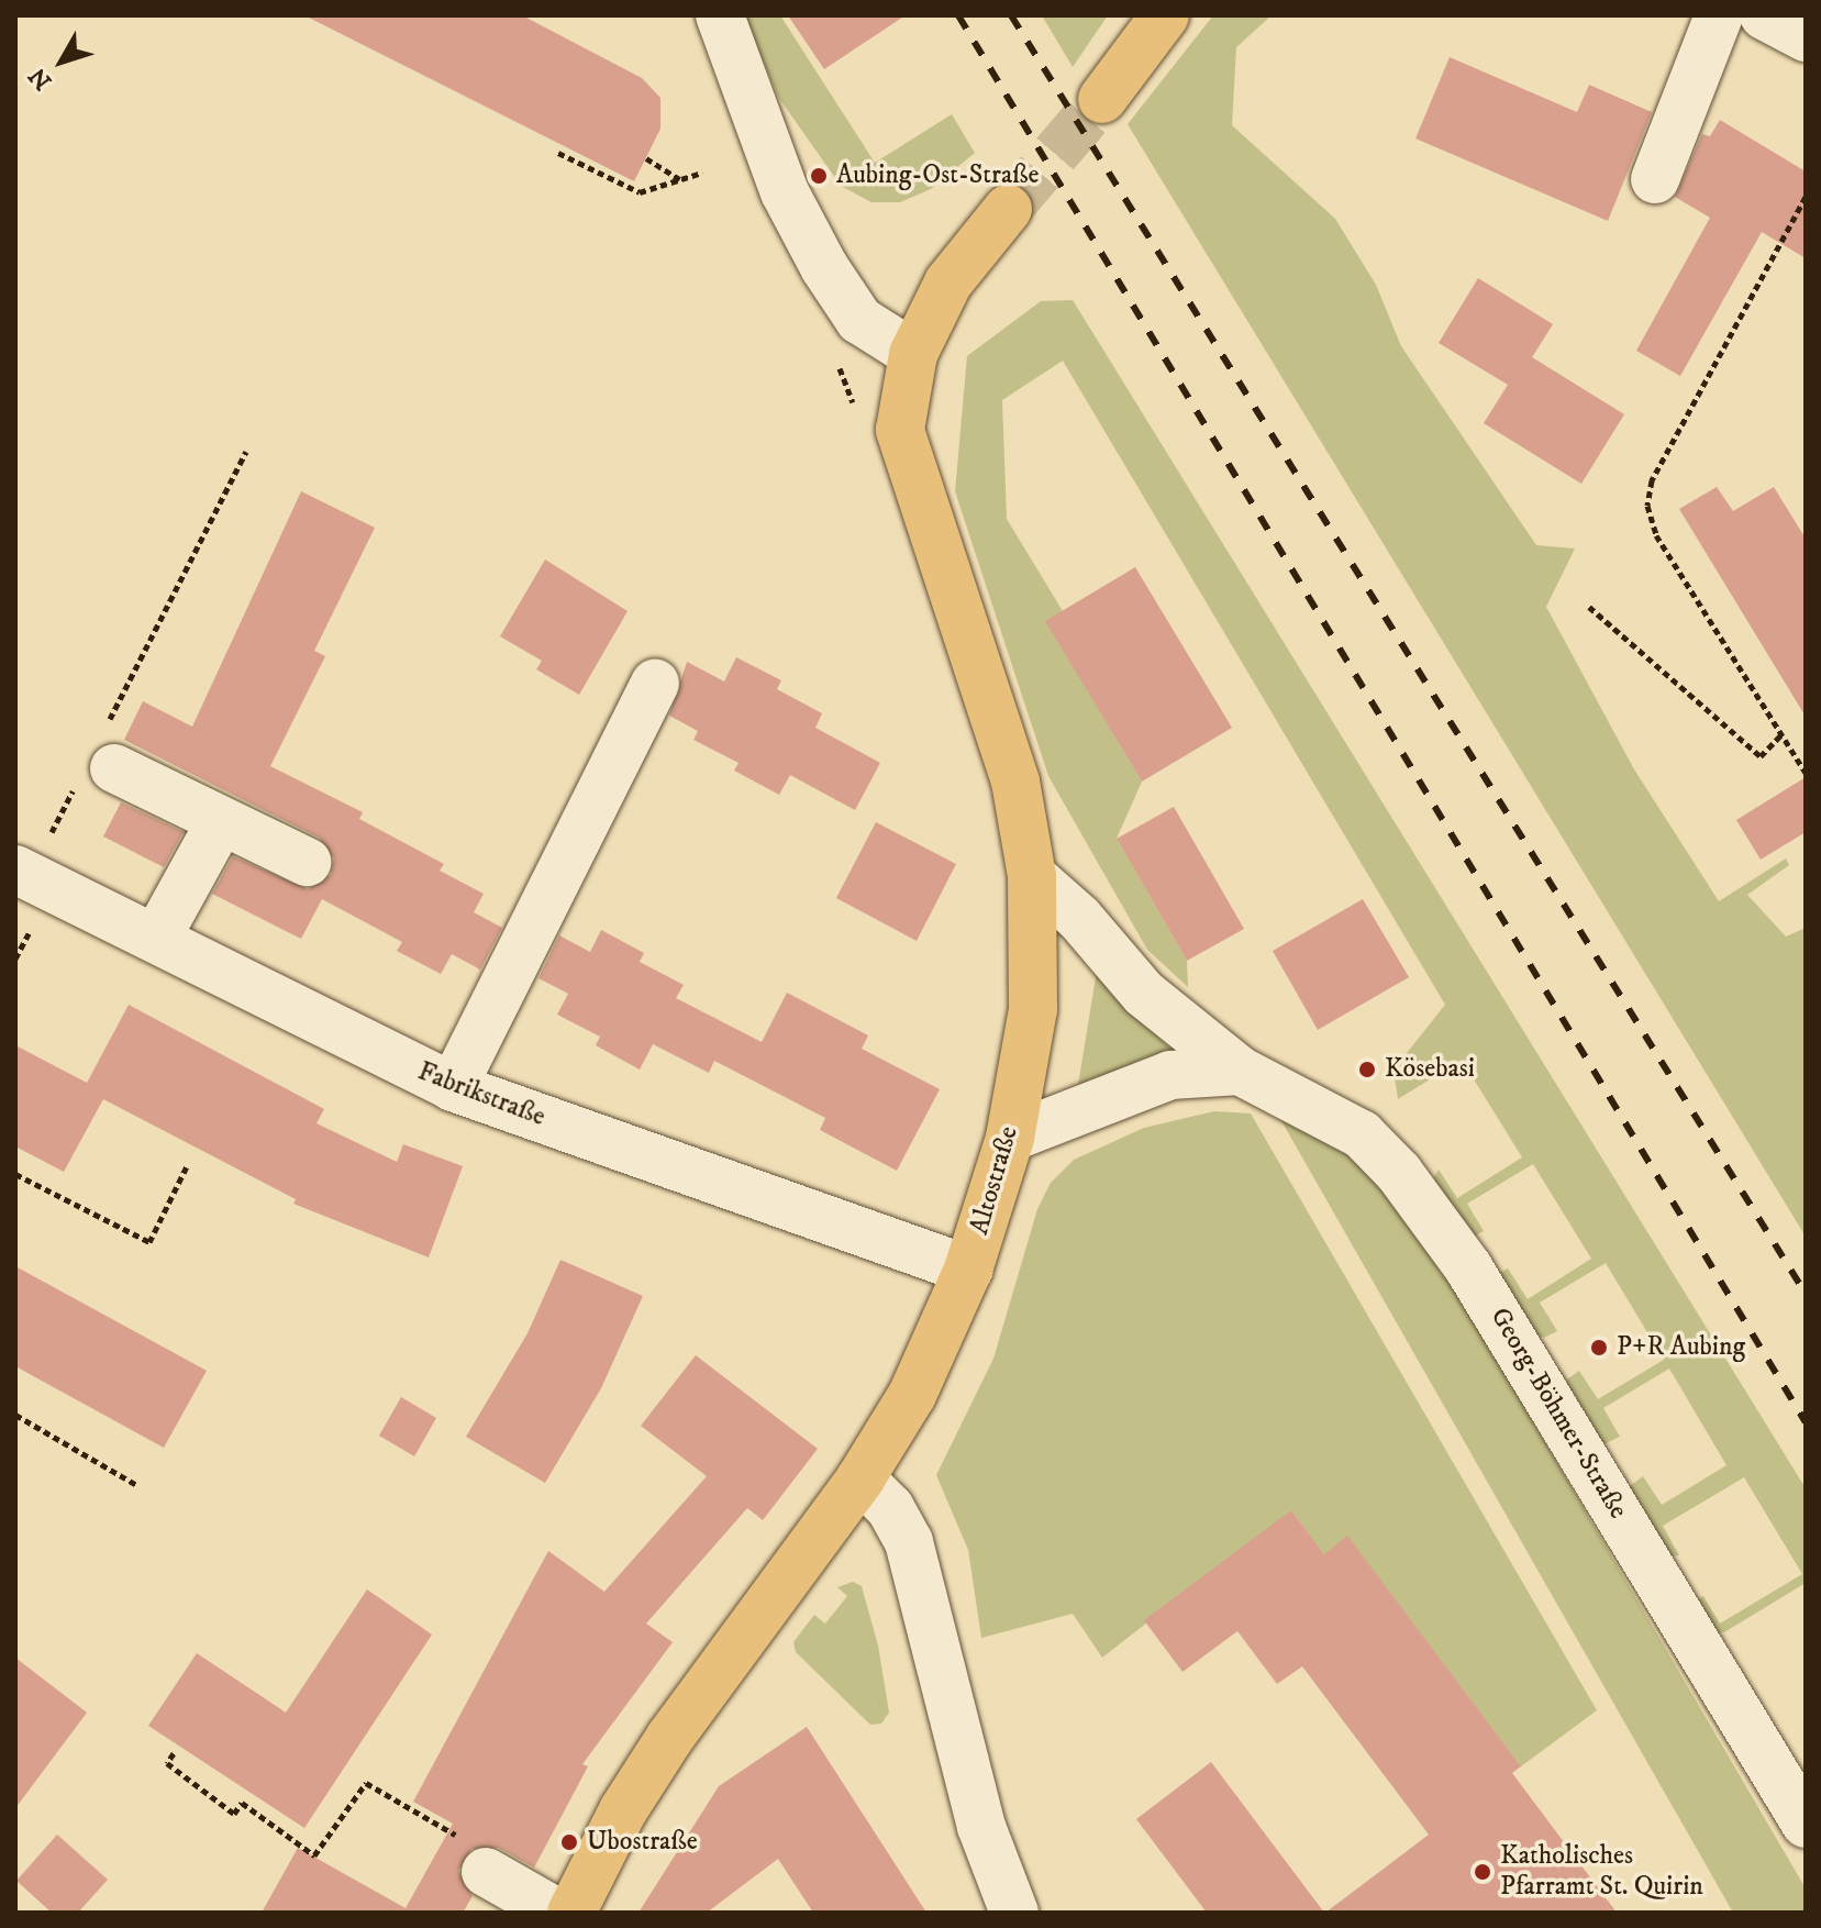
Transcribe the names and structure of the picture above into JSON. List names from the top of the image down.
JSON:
{
  "streets": {
    "main road": ["Altostraße"],
    "street": ["Fabrikstraße", "Georg-Böhmer-Straße"]
  },
  "crossings": [
    ["Fabrikstraße", "Altostraße"],
    ["Altostraße", "Georg-Böhmer-Straße"]
  ],
  "places": [
    "Aubing-Ost-Straße",
    "Kösebasi",
    "P+R Aubing",
    "Ubostraße",
    "Katholisches Pfarramt St. Quirin"
  ],
  "north": "bottom left"
}
